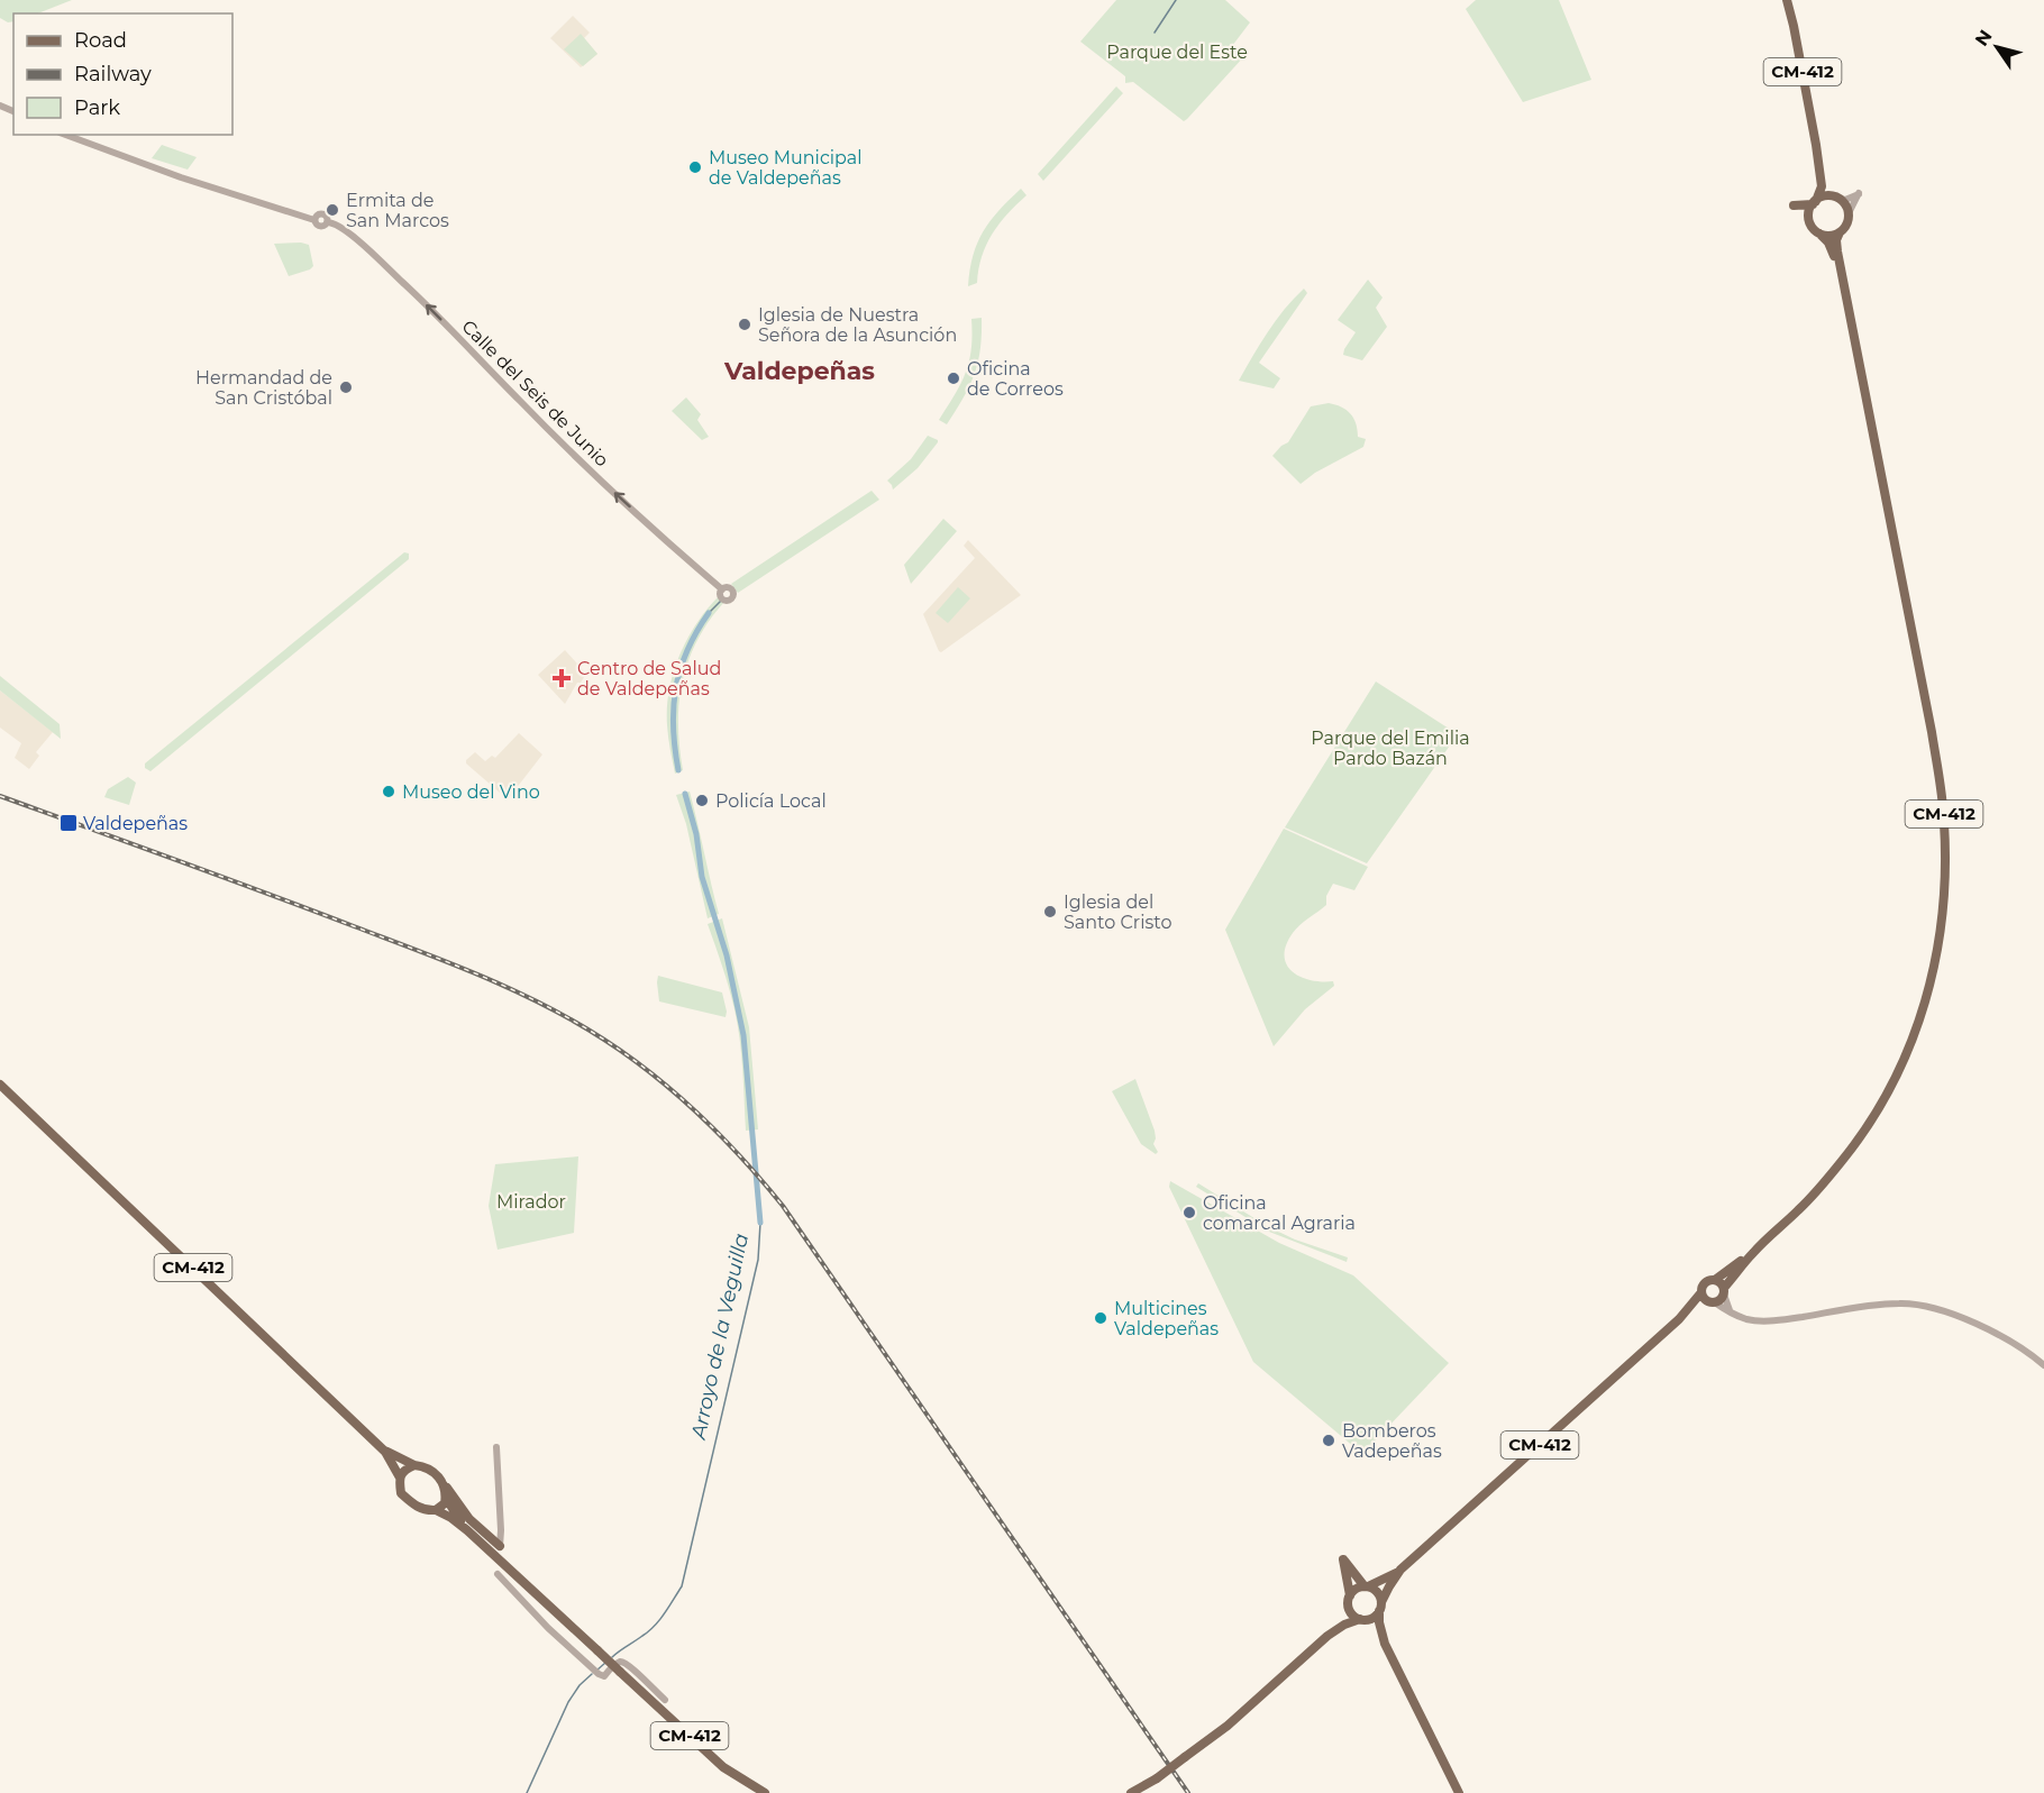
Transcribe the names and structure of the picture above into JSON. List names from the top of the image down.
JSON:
{
  "streets": {
    "main road": ["CM-412"],
    "street": ["Calle del Seis de Junio"]
  },
  "one_way": ["Calle del Seis de Junio"],
  "districts": ["Valdepeñas"],
  "water": ["Arroyo de la Veguilla"],
  "parks": ["Parque del Este", "Parque del Emilia Pardo Bazán", "Mirador"],
  "places": {
    "other": [
      "Museo Municipal de Valdepeñas",
      "Ermita de San Marcos",
      "Iglesia de Nuestra Señora de la Asunción",
      "Oficina de Correos",
      "Hermandad de San Cristóbal",
      "Museo del Vino",
      "Policía Local",
      "Iglesia del Santo Cristo",
      "Oficina comarcal Agraria",
      "Multicines Valdepeñas",
      "Bomberos Vadepeñas"
    ],
    "health": ["Centro de Salud de Valdepeñas"],
    "transit": ["Valdepeñas"]
  },
  "legend": ["Road", "Railway", "Park"],
  "north": "top left"
}
